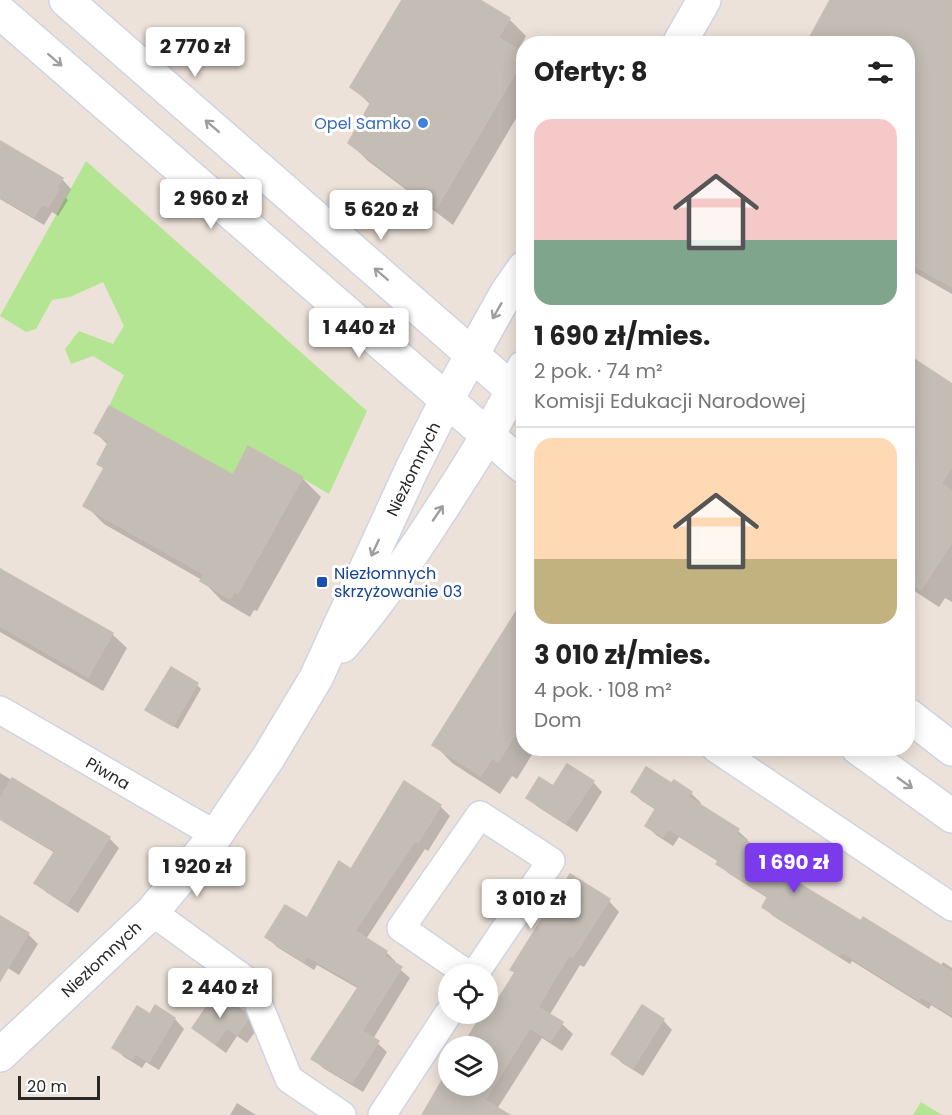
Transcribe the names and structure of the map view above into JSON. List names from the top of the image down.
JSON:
{
  "streets": {
    "main road": ["Niezłomnych"],
    "street": ["Piwna"]
  },
  "crossings": [
    ["Niezłomnych", "Piwna"]
  ],
  "places": {
    "other": ["Opel Samko"],
    "transit": ["Niezłomnych skrzyżowanie 03"]
  },
  "scale_bar": "20 m",
  "page": {
    "price": [
      "2 770 zł",
      "2 960 zł",
      "5 620 zł",
      "1 440 zł",
      "1 690 zł",
      "1 920 zł",
      "3 010 zł",
      "2 440 zł"
    ],
    "heading": "Oferty: 8",
    "list": [
      {
        "name": "1 690 zł/mies.",
        "note": "2 pok. · 74 m² · Komisji Edukacji Narodowej"
      },
      {
        "name": "3 010 zł/mies.",
        "note": "4 pok. · 108 m² · Dom"
      }
    ],
    "scale": "20 m"
  }
}
